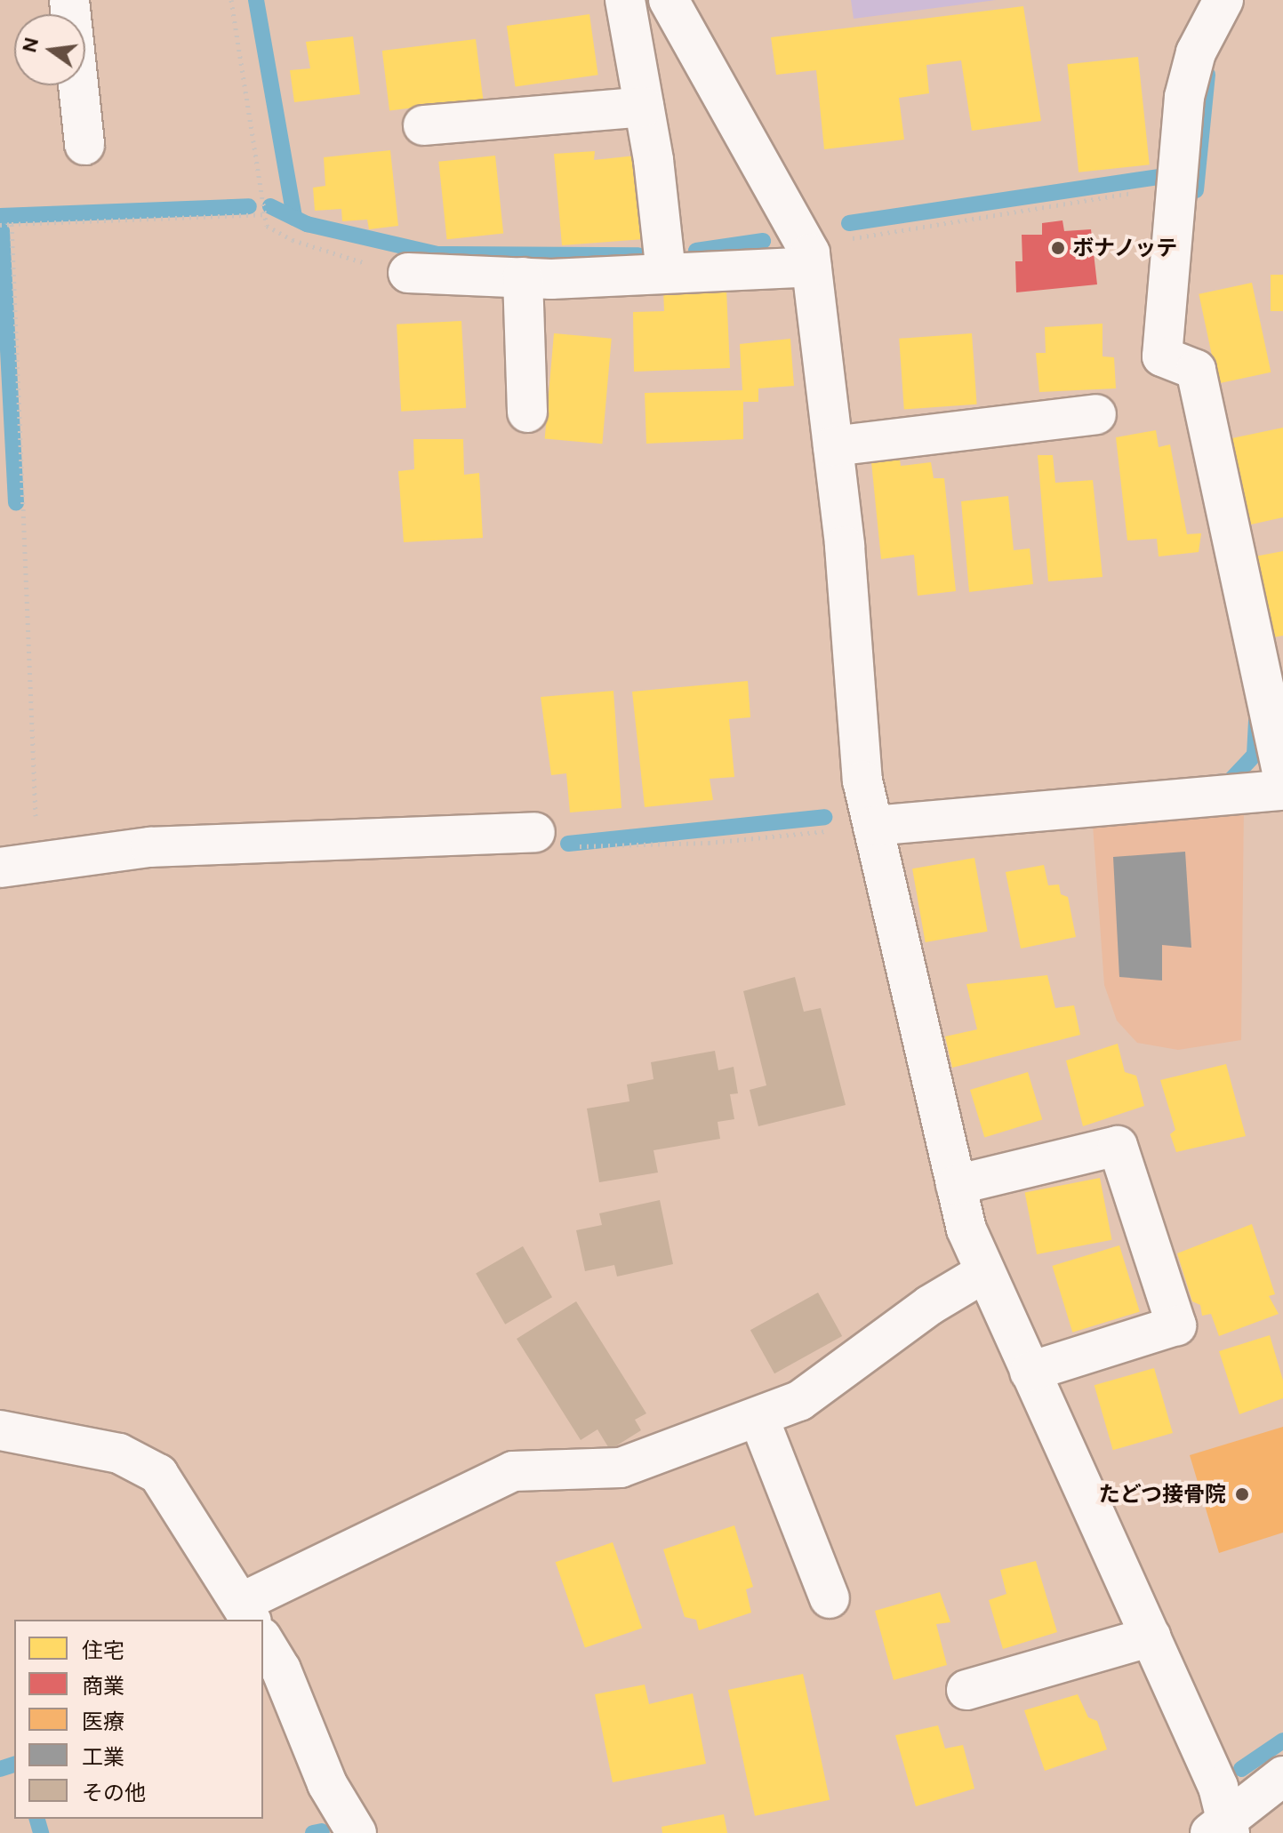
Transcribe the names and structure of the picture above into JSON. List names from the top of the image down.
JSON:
{
  "places": ["ボナノッテ", "たどつ接骨院"],
  "legend": [
    "住宅",
    "商業",
    "医療",
    "工業",
    "その他"
  ],
  "north": "left"
}
